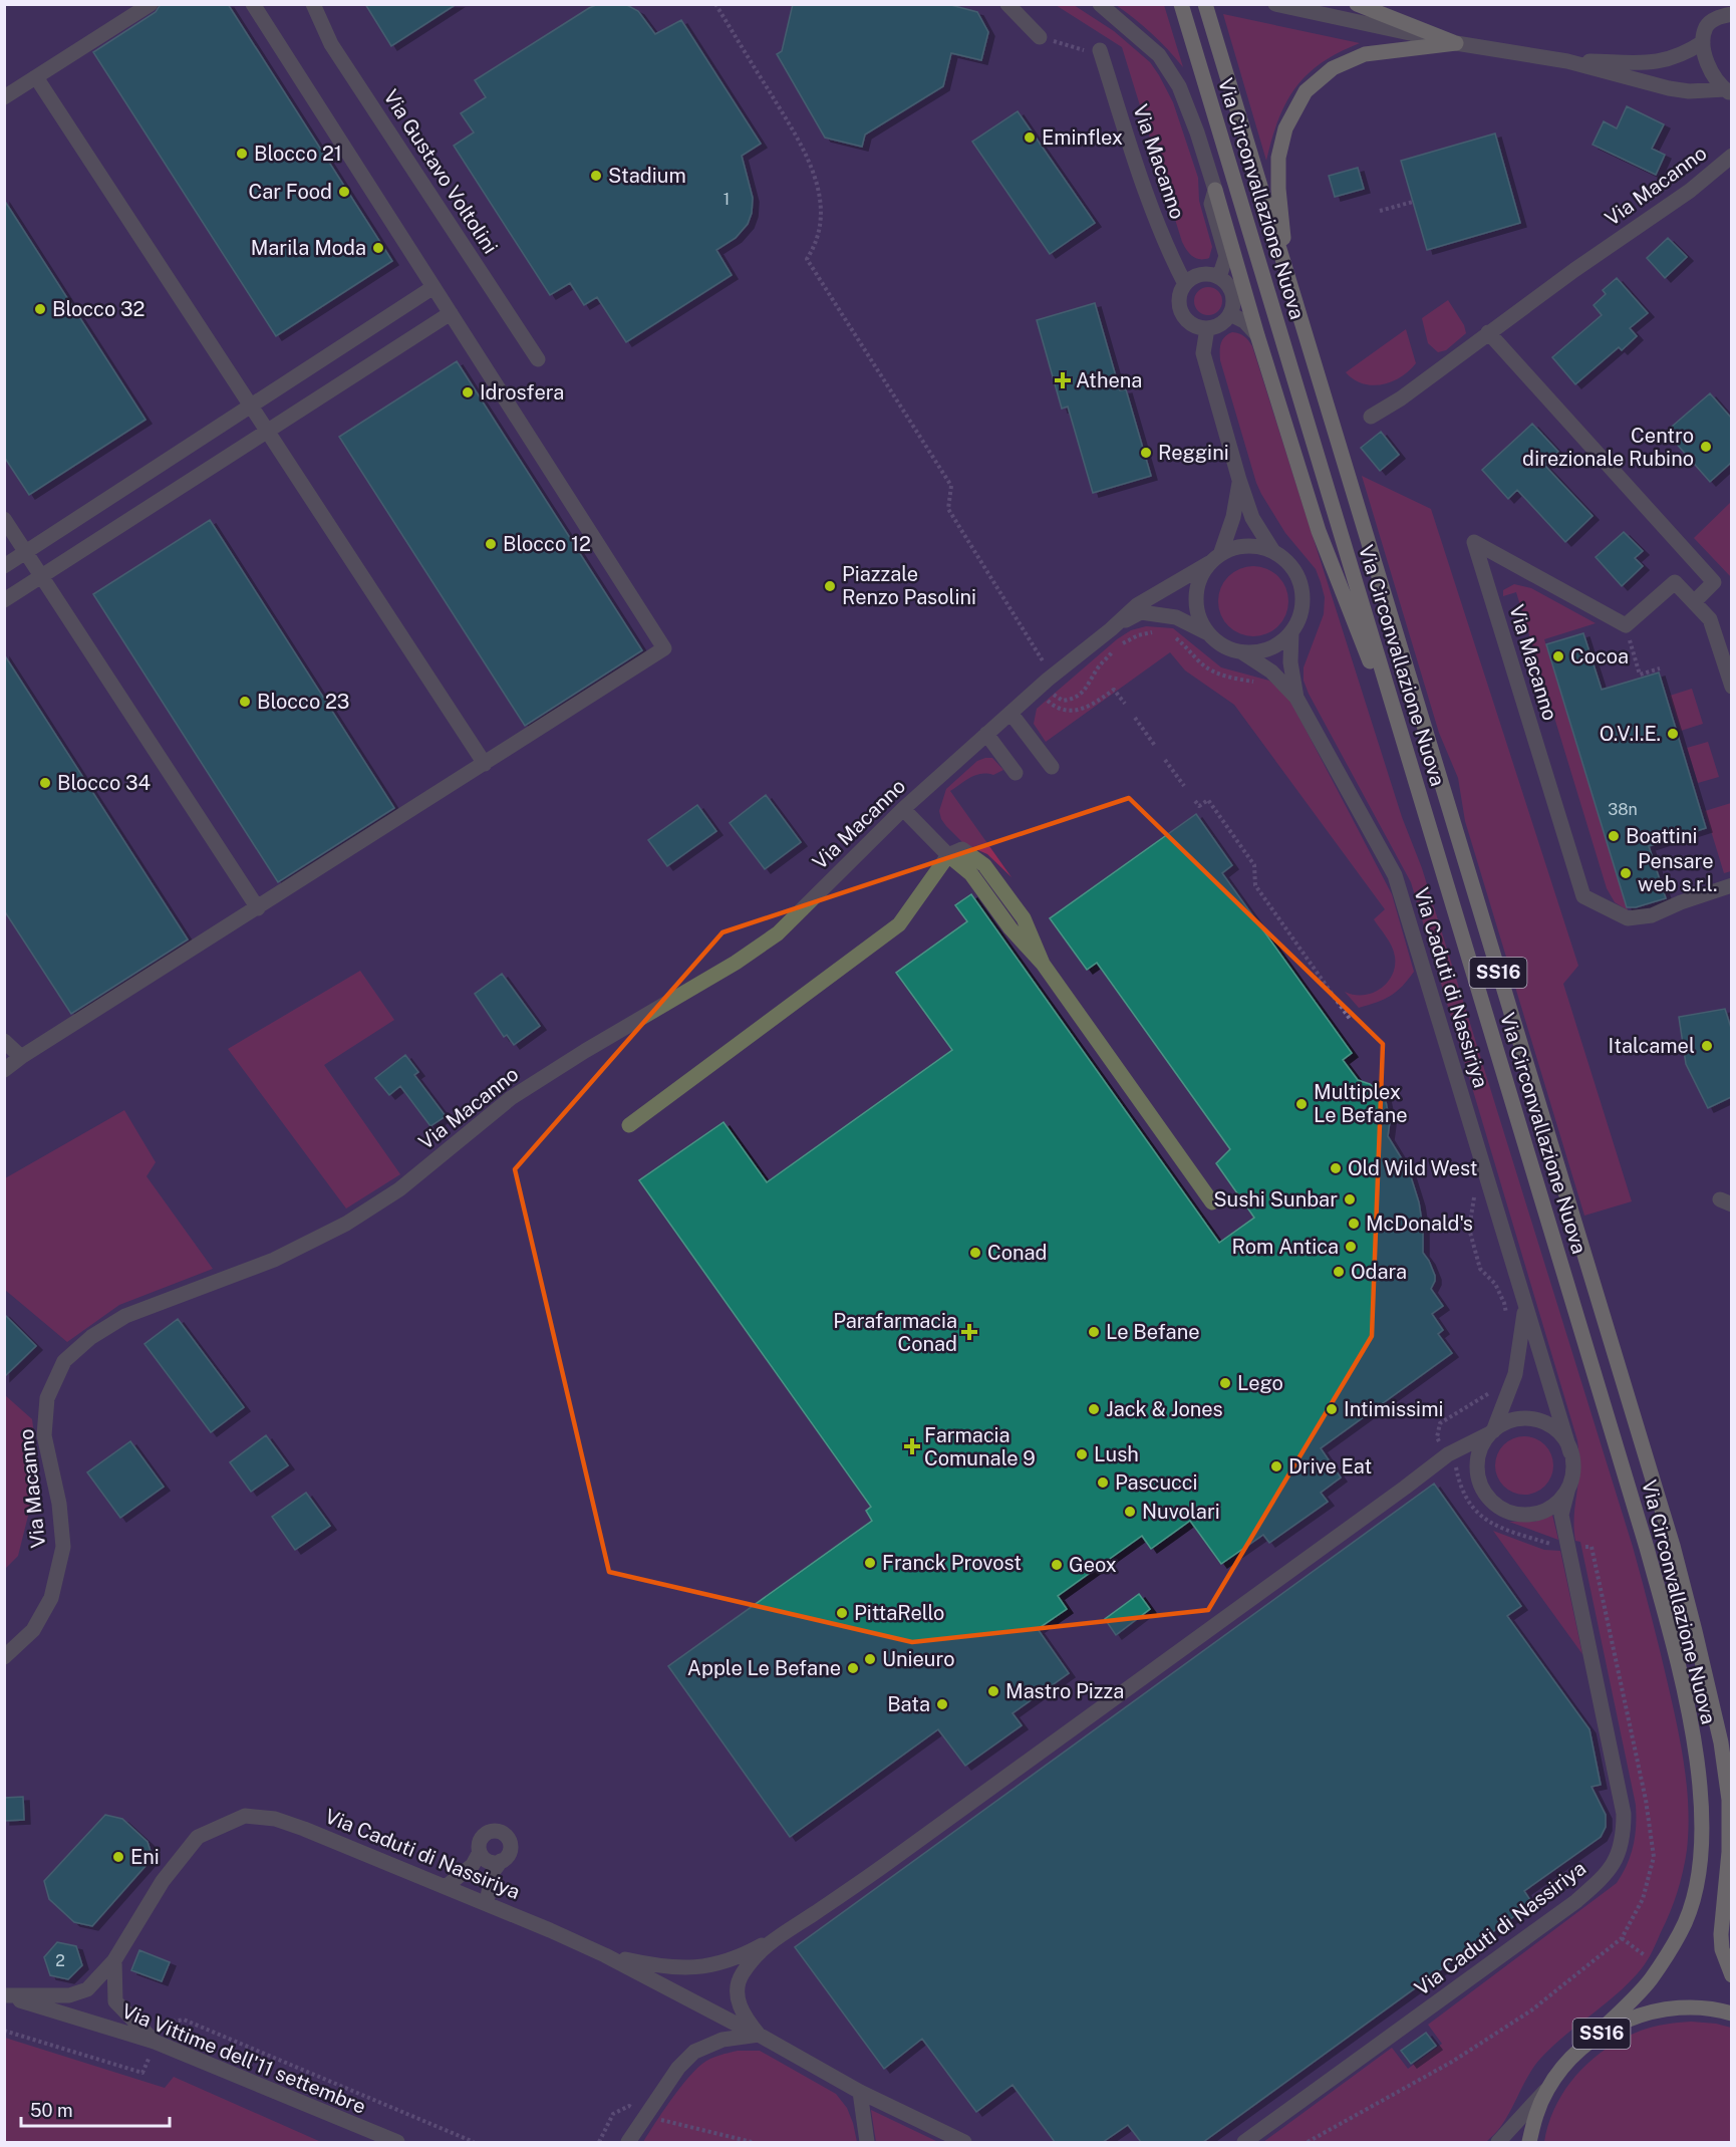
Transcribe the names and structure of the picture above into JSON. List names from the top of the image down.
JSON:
{
  "streets": {
    "main road": ["Via Circonvallazione Nuova", "SS16"],
    "street": [
      "Via Macanno",
      "Via Gustavo Voltolini",
      "Via Caduti di Nassiriya",
      "Via Vittime dell'11 settembre"
    ]
  },
  "crossings": [
    ["Via Macanno", "Via Caduti di Nassiriya"],
    ["Via Caduti di Nassiriya", "Via Vittime dell'11 settembre"]
  ],
  "places": {
    "other": [
      "Eminflex",
      "Blocco 21",
      "Stadium",
      "Car Food",
      "Marila Moda",
      "Blocco 32",
      "Idrosfera",
      "Centro direzionale Rubino",
      "Reggini",
      "Blocco 12",
      "Piazzale Renzo Pasolini",
      "Cocoa",
      "Blocco 23",
      "O.V.I.E.",
      "Blocco 34",
      "Boattini",
      "Pensare web s.r.l.",
      "Italcamel",
      "Multiplex Le Befane",
      "Old Wild West",
      "Sushi Sunbar",
      "McDonald's",
      "Rom Antica",
      "Conad",
      "Odara",
      "Le Befane",
      "Lego",
      "Jack & Jones",
      "Intimissimi",
      "Lush",
      "Drive Eat",
      "Pascucci",
      "Nuvolari",
      "Franck Provost",
      "Geox",
      "PittaRello",
      "Unieuro",
      "Apple Le Befane",
      "Mastro Pizza",
      "Bata",
      "Eni"
    ],
    "health": ["Athena", "Parafarmacia Conad", "Farmacia Comunale 9"]
  },
  "house_numbers": ["1", "38n", "2"],
  "scale_bar": "50 m"
}
